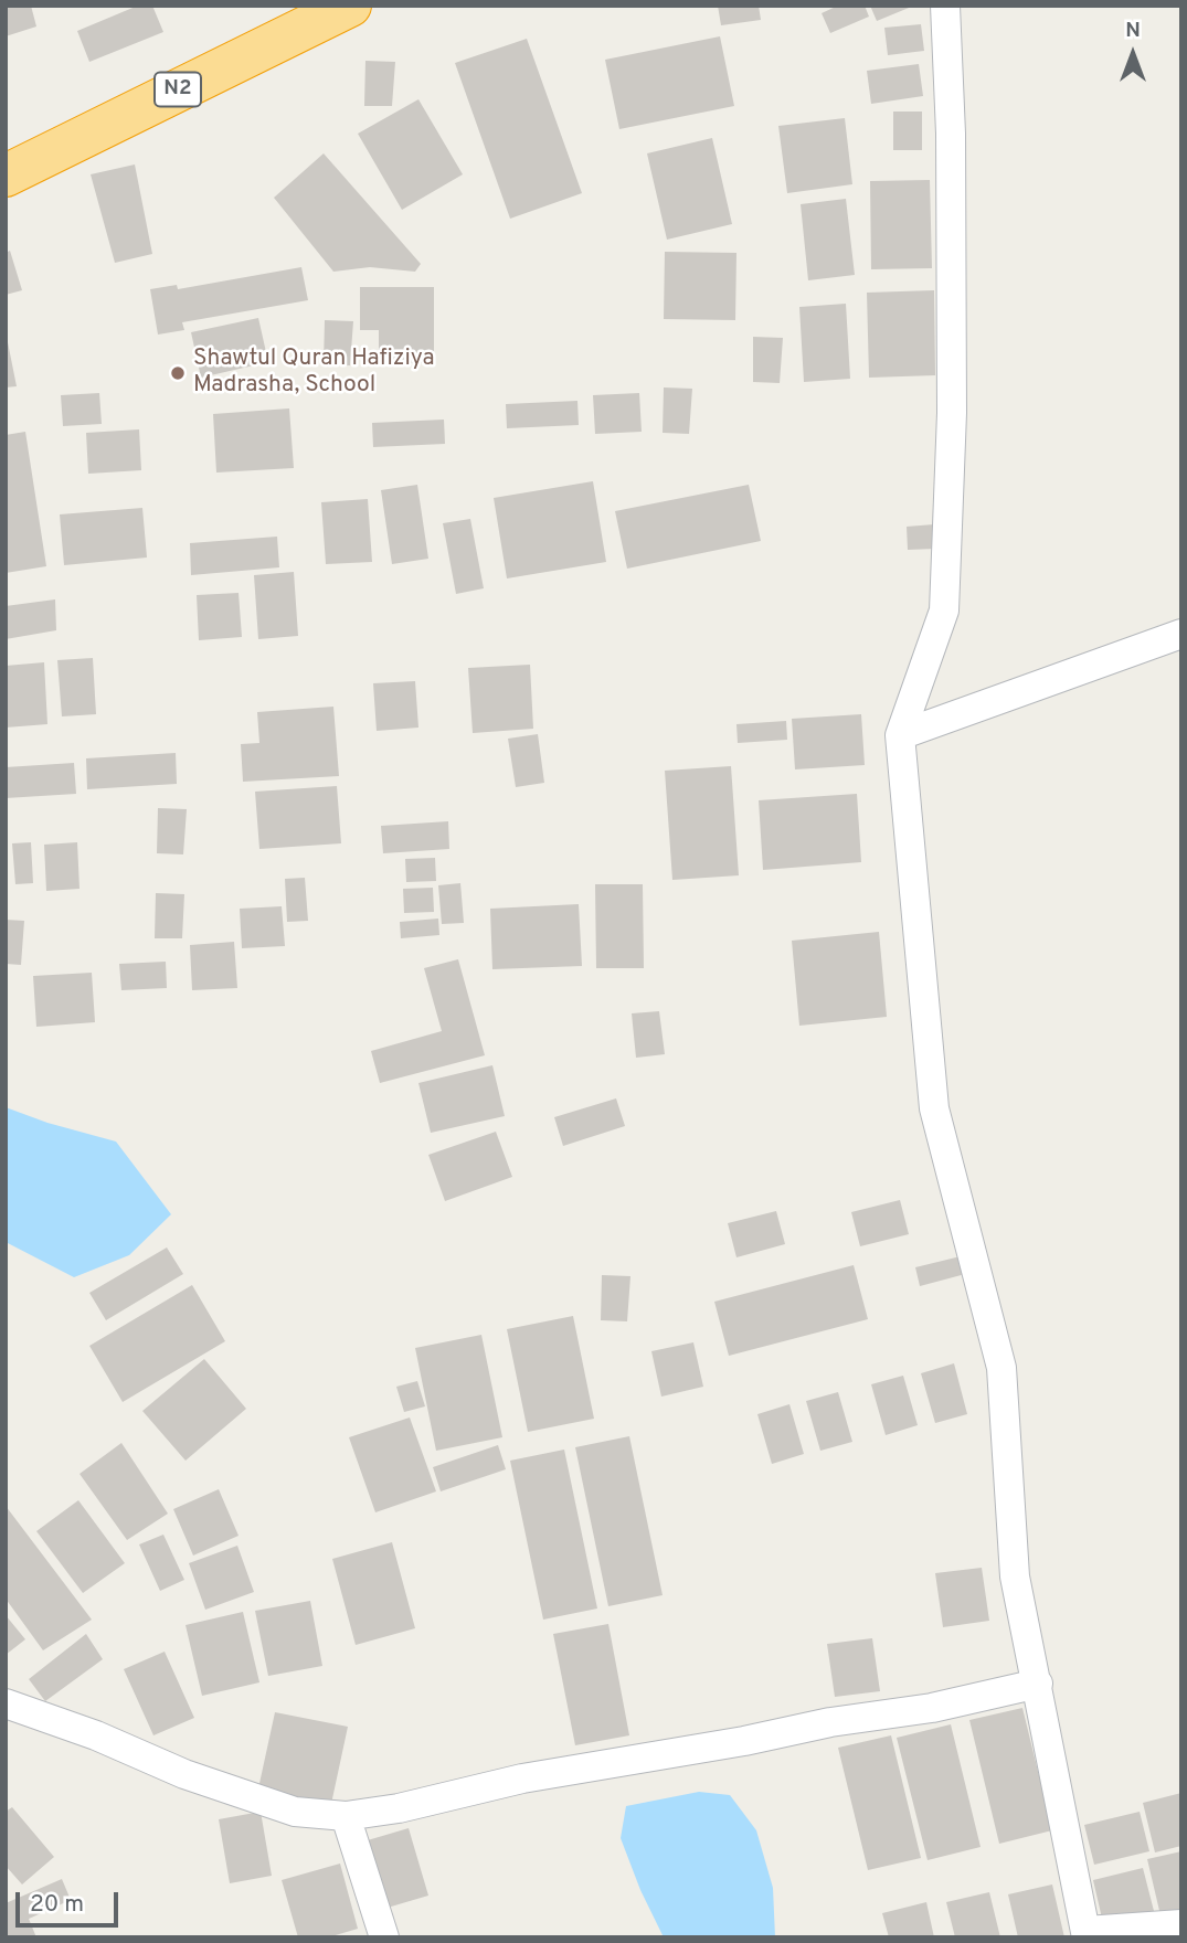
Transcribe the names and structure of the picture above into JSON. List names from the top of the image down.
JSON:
{
  "streets": {
    "highway": ["N2"]
  },
  "places": ["Shawtul Quran Hafiziya Madrasha, School"],
  "scale_bar": "20 m",
  "north": "top"
}
